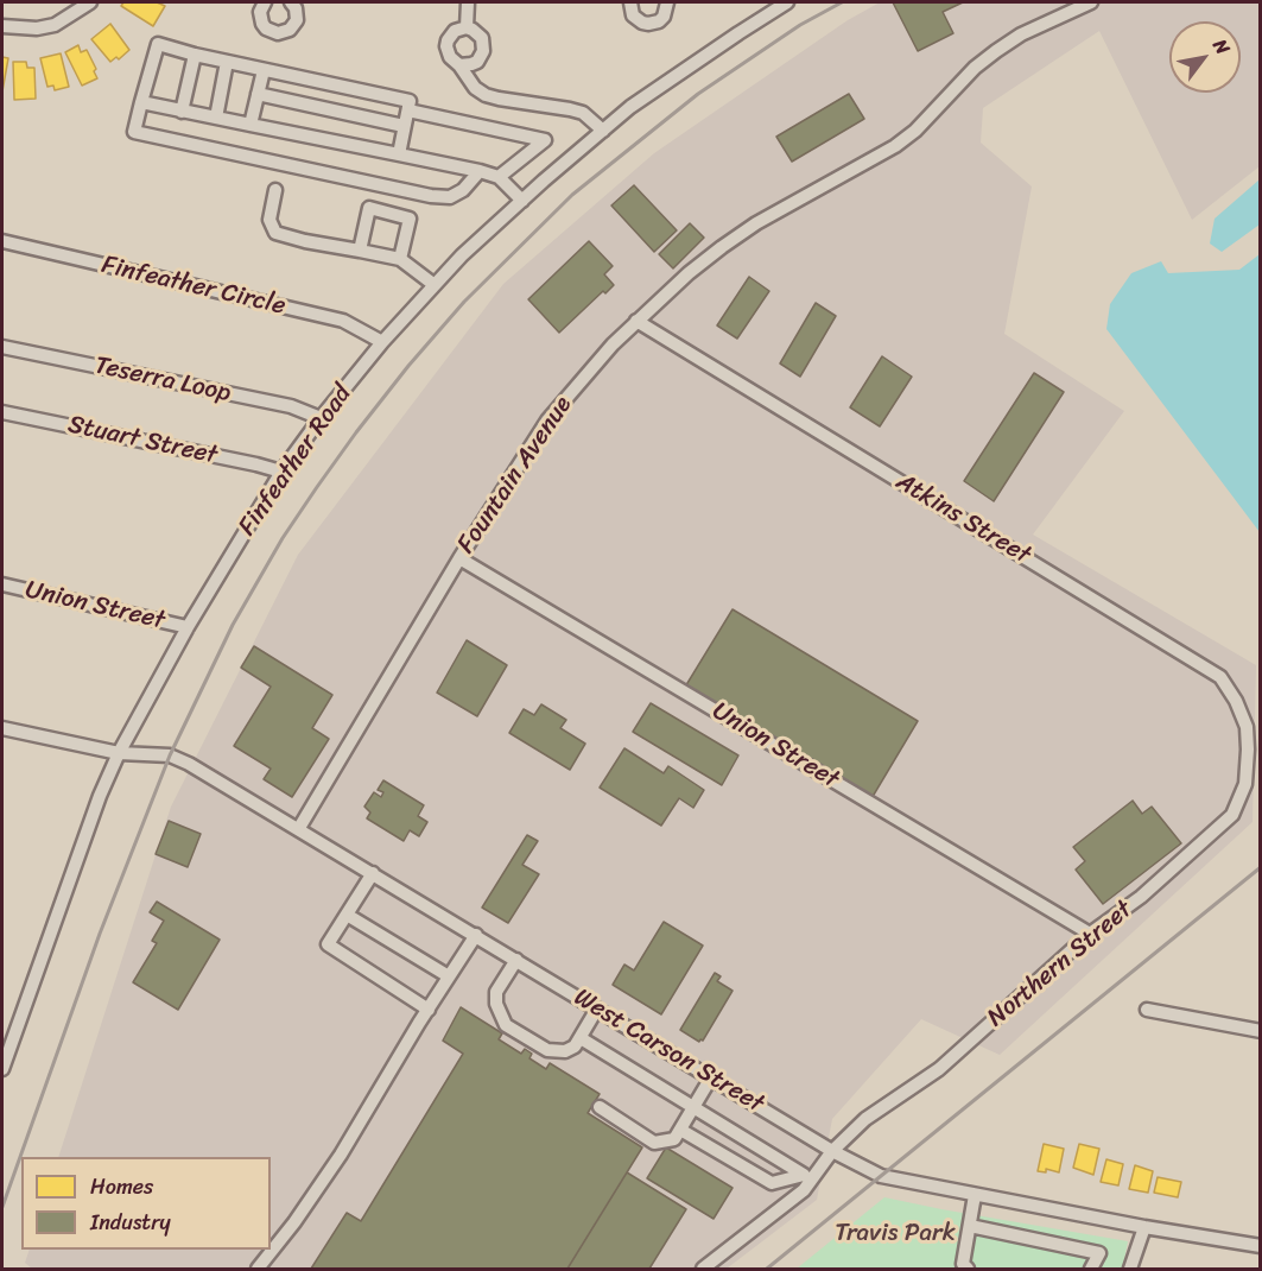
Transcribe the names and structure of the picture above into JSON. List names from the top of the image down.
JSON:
{
  "streets": {
    "street": [
      "Finfeather Circle",
      "Teserra Loop",
      "Stuart Street",
      "Finfeather Road",
      "Fountain Avenue",
      "Atkins Street",
      "Union Street",
      "Northern Street",
      "West Carson Street"
    ]
  },
  "crossings": [
    ["Finfeather Circle", "Finfeather Road"],
    ["Teserra Loop", "Finfeather Road"],
    ["Stuart Street", "Finfeather Road"],
    ["Finfeather Road", "Union Street"],
    ["Finfeather Road", "West Carson Street"],
    ["Fountain Avenue", "Atkins Street"],
    ["Fountain Avenue", "Union Street"],
    ["Fountain Avenue", "West Carson Street"],
    ["Atkins Street", "Northern Street"],
    ["Union Street", "Northern Street"],
    ["Northern Street", "West Carson Street"]
  ],
  "parks": ["Travis Park"],
  "legend": ["Homes", "Industry"],
  "north": "top right"
}
